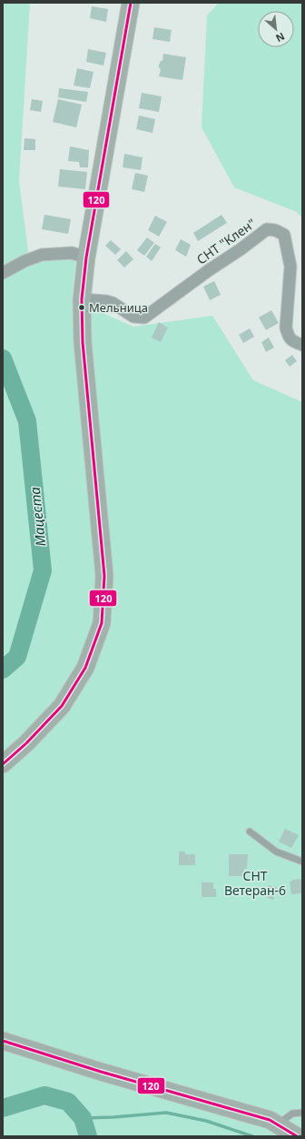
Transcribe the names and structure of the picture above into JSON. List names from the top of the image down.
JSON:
{
  "streets": {
    "street": ["СНТ \"Клен\""]
  },
  "water": ["Мацеста"],
  "parks": ["СНТ Ветеран-6"],
  "places": ["Мельница"],
  "lines": ["transit line 120"],
  "north": "bottom right"
}
